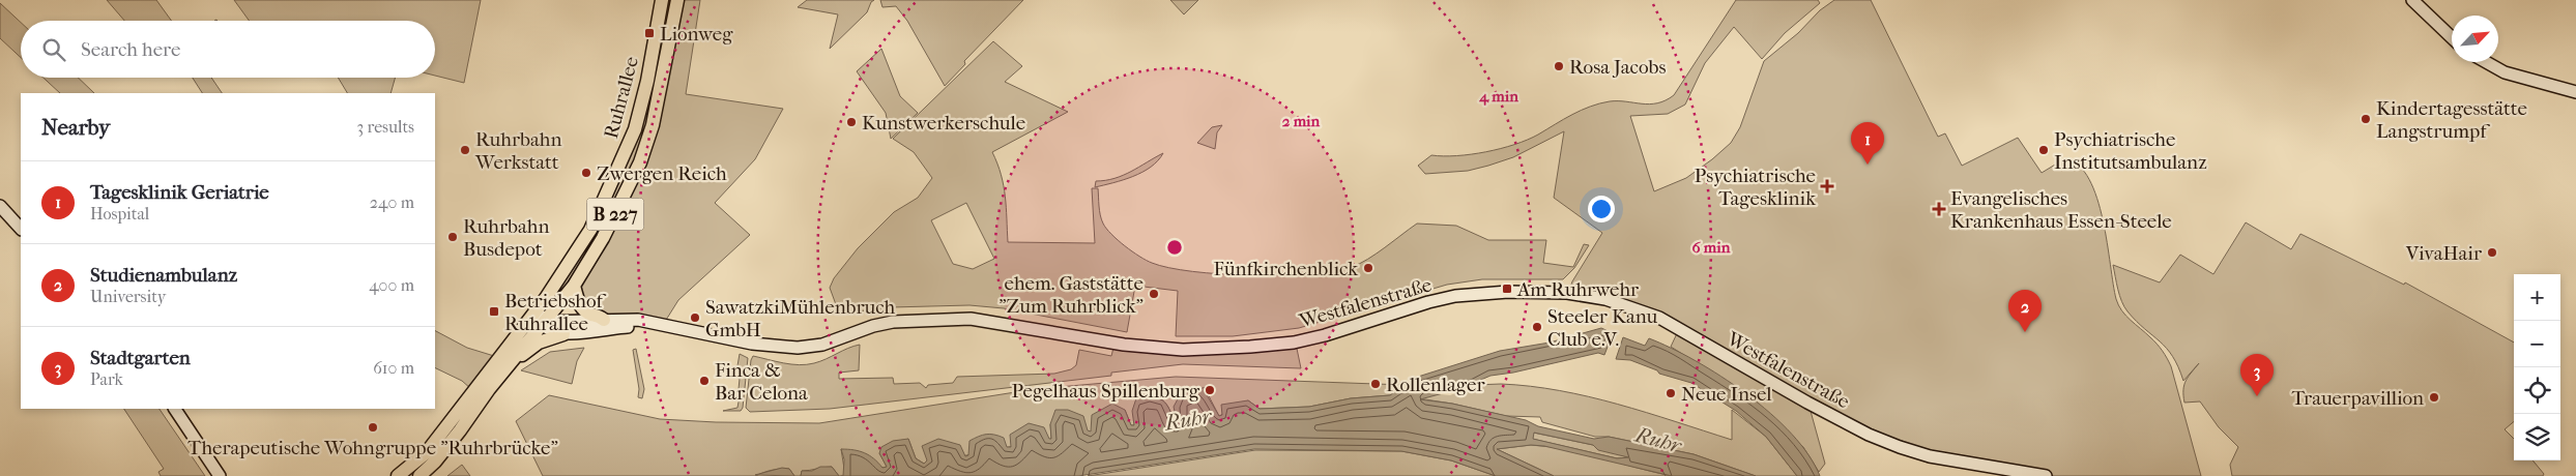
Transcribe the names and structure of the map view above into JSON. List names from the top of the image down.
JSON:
{
  "streets": {
    "main road": ["Ruhrallee", "B 227", "Westfalenstraße"]
  },
  "crossings": [
    ["Ruhrallee", "B 227"],
    ["Ruhrallee", "Westfalenstraße"],
    ["B 227", "Westfalenstraße"]
  ],
  "water": ["Ruhr"],
  "places": {
    "transit": ["Lionweg", "Am Ruhrwehr", "Betriebshof Ruhrallee"],
    "other": [
      "Rosa Jacobs",
      "Kindertagesstätte Langstrumpf",
      "Kunstwerkerschule",
      "Ruhrbahn Werkstatt",
      "Psychiatrische Institutsambulanz",
      "Zwergen Reich",
      "Ruhrbahn Busdepot",
      "VivaHair",
      "Fünfkirchenblick",
      "ehem. Gaststätte \"Zum Ruhrblick\"",
      "SawatzkiMühlenbruch GmbH",
      "Steeler Kanu Club e.V.",
      "Finca & Bar Celona",
      "Rollenlager",
      "Pegelhaus Spillenburg",
      "Neue Insel",
      "Trauerpavillion",
      "Therapeutische Wohngruppe \"Ruhrbrücke\""
    ],
    "health": ["Psychiatrische Tagesklinik", "Evangelisches Krankenhaus Essen-Steele"]
  },
  "north": "top right",
  "page": {
    "search": "Search here",
    "heading": ["Nearby", "3 results"],
    "pins": ["1", "2", "3"],
    "list": [
      {
        "mark": "1",
        "name": "Tagesklinik Geriatrie",
        "note": "Hospital",
        "value": "240 m"
      },
      {
        "mark": "2",
        "name": "Studienambulanz",
        "note": "University",
        "value": "400 m"
      },
      {
        "mark": "3",
        "name": "Stadtgarten",
        "note": "Park",
        "value": "610 m"
      }
    ],
    "map_buttons": ["+", "−"]
  },
  "rings": ["4 min", "2 min", "6 min"]
}
